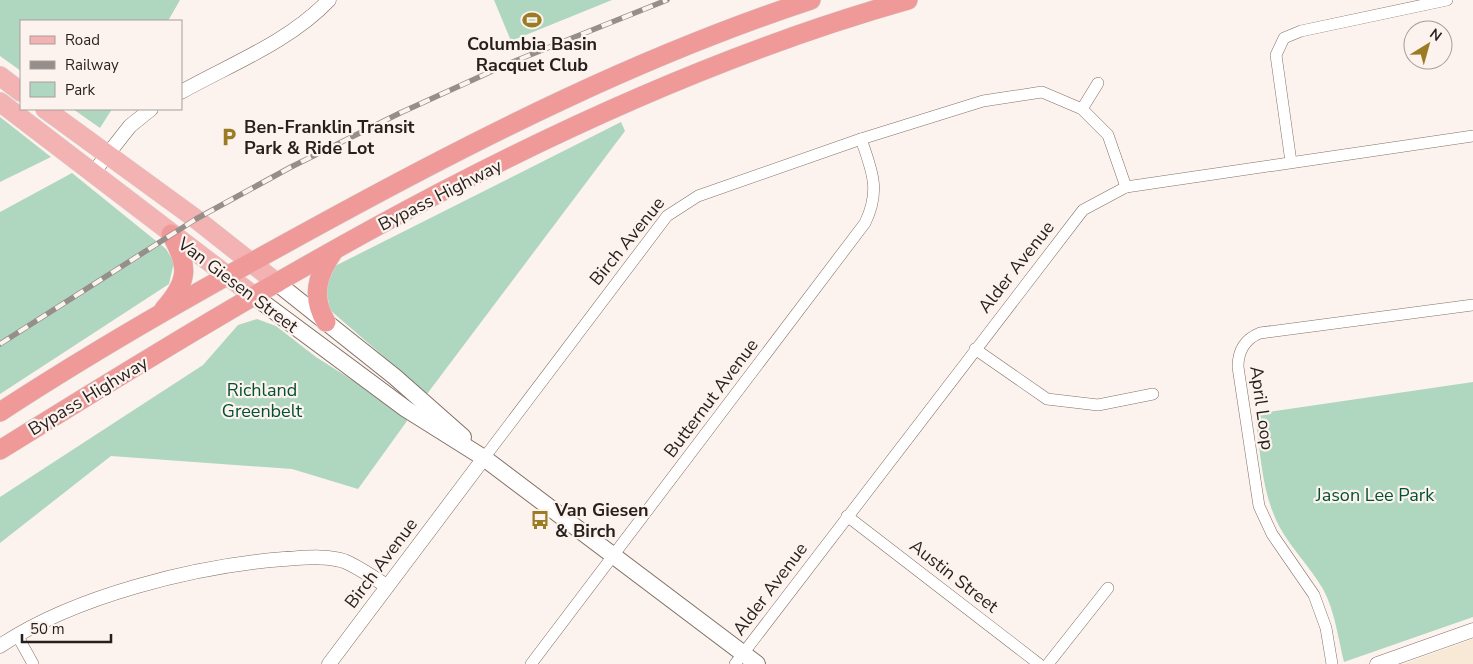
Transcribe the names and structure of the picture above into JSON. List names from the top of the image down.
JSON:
{
  "streets": {
    "highway": ["Bypass Highway"],
    "main road": ["Van Giesen Street"],
    "street": [
      "Birch Avenue",
      "Alder Avenue",
      "Butternut Avenue",
      "April Loop",
      "Austin Street"
    ]
  },
  "crossings": [
    ["Bypass Highway", "Van Giesen Street"],
    ["Birch Avenue", "Alder Avenue"],
    ["Birch Avenue", "Van Giesen Street"],
    ["Birch Avenue", "Butternut Avenue"],
    ["Alder Avenue", "Van Giesen Street"],
    ["Alder Avenue", "Austin Street"],
    ["Van Giesen Street", "Butternut Avenue"]
  ],
  "parks": ["Richland Greenbelt", "Jason Lee Park"],
  "places": {
    "sports": ["Columbia Basin Racquet Club"],
    "parking": ["Ben-Franklin Transit Park & Ride Lot"],
    "bus stop": ["Van Giesen & Birch"]
  },
  "legend": ["Road", "Railway", "Park"],
  "scale_bar": "50 m",
  "north": "top right"
}
